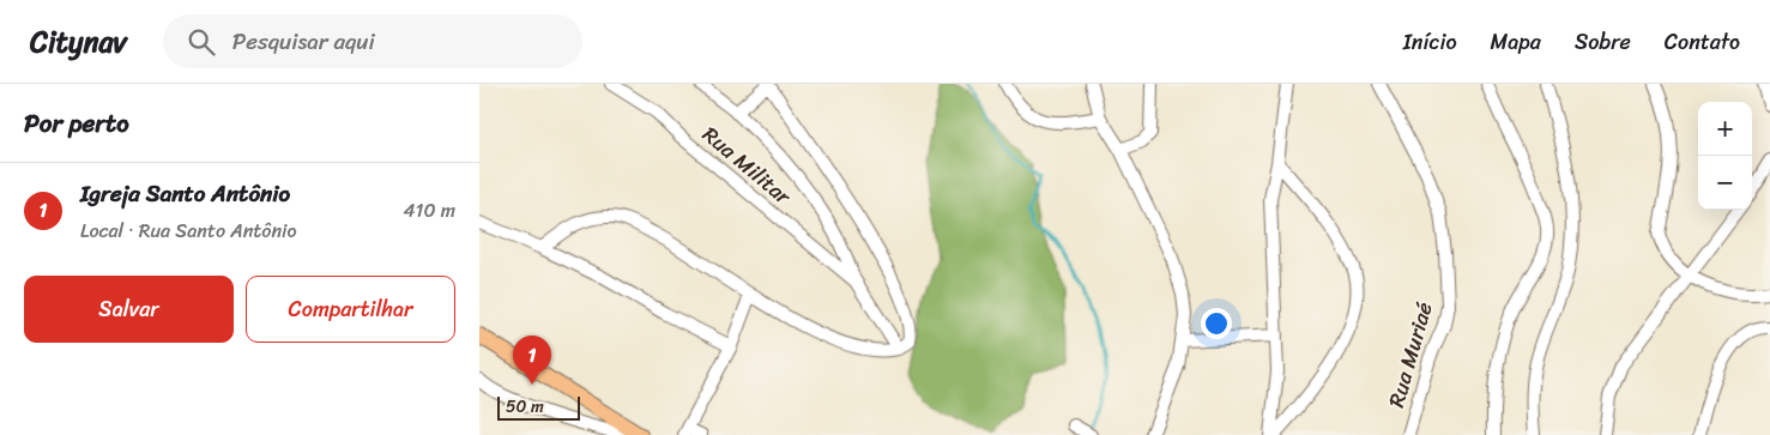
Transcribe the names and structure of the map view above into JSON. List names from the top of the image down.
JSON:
{
  "streets": {
    "street": ["Rua Militar", "Rua Muriaé"]
  },
  "scale_bar": "50 m",
  "page": {
    "header": "Citynav",
    "search": "Pesquisar aqui",
    "nav": [
      "Início",
      "Mapa",
      "Sobre",
      "Contato"
    ],
    "heading": "Por perto",
    "map_buttons": ["+", "−"],
    "list": [
      {
        "mark": "1",
        "name": "Igreja Santo Antônio",
        "note": "Local · Rua Santo Antônio",
        "value": "410 m"
      }
    ],
    "buttons": ["Salvar", "Compartilhar"],
    "pins": "1",
    "scale": "50 m"
  }
}
